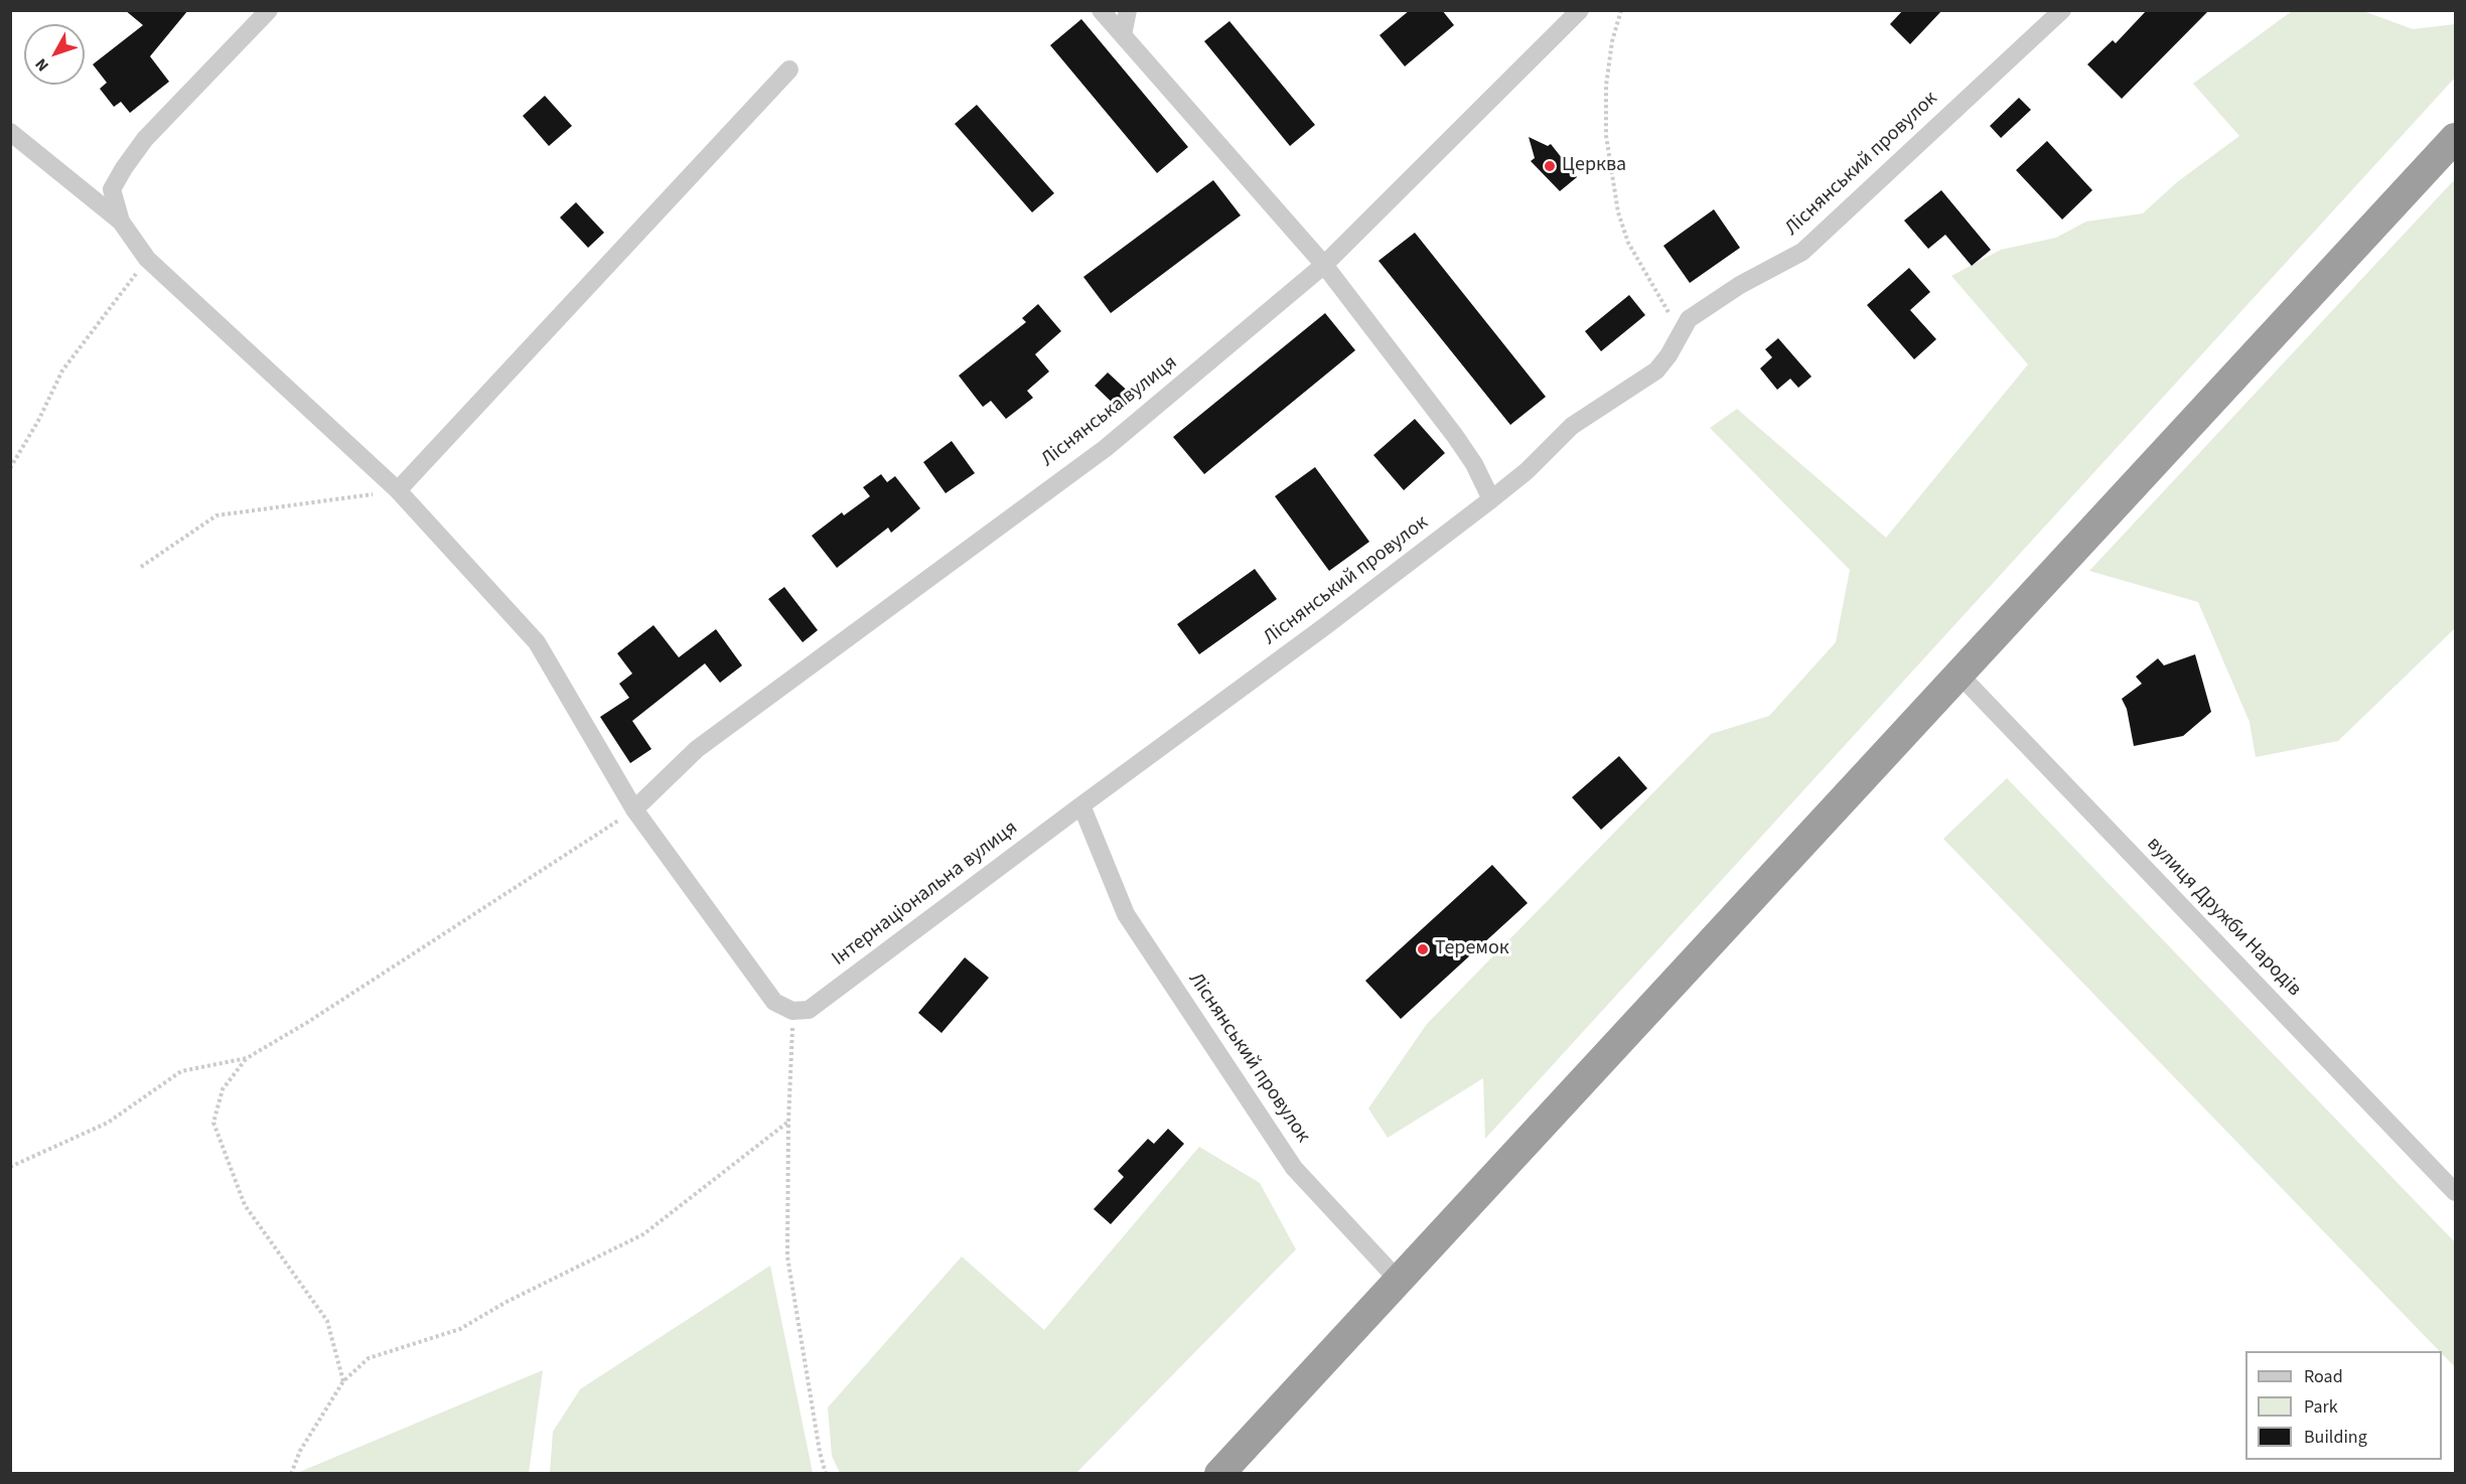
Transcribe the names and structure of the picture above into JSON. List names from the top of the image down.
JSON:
{
  "streets": {
    "street": [
      "Ліснянський провулок",
      "Ліснянська вулиця",
      "Інтернаціональна вулиця",
      "вулиця Дружби Народів"
    ]
  },
  "crossings": [
    ["Ліснянський провулок", "Інтернаціональна вулиця"]
  ],
  "places": ["Церква", "Теремок"],
  "legend": ["Road", "Park", "Building"],
  "north": "bottom left"
}
